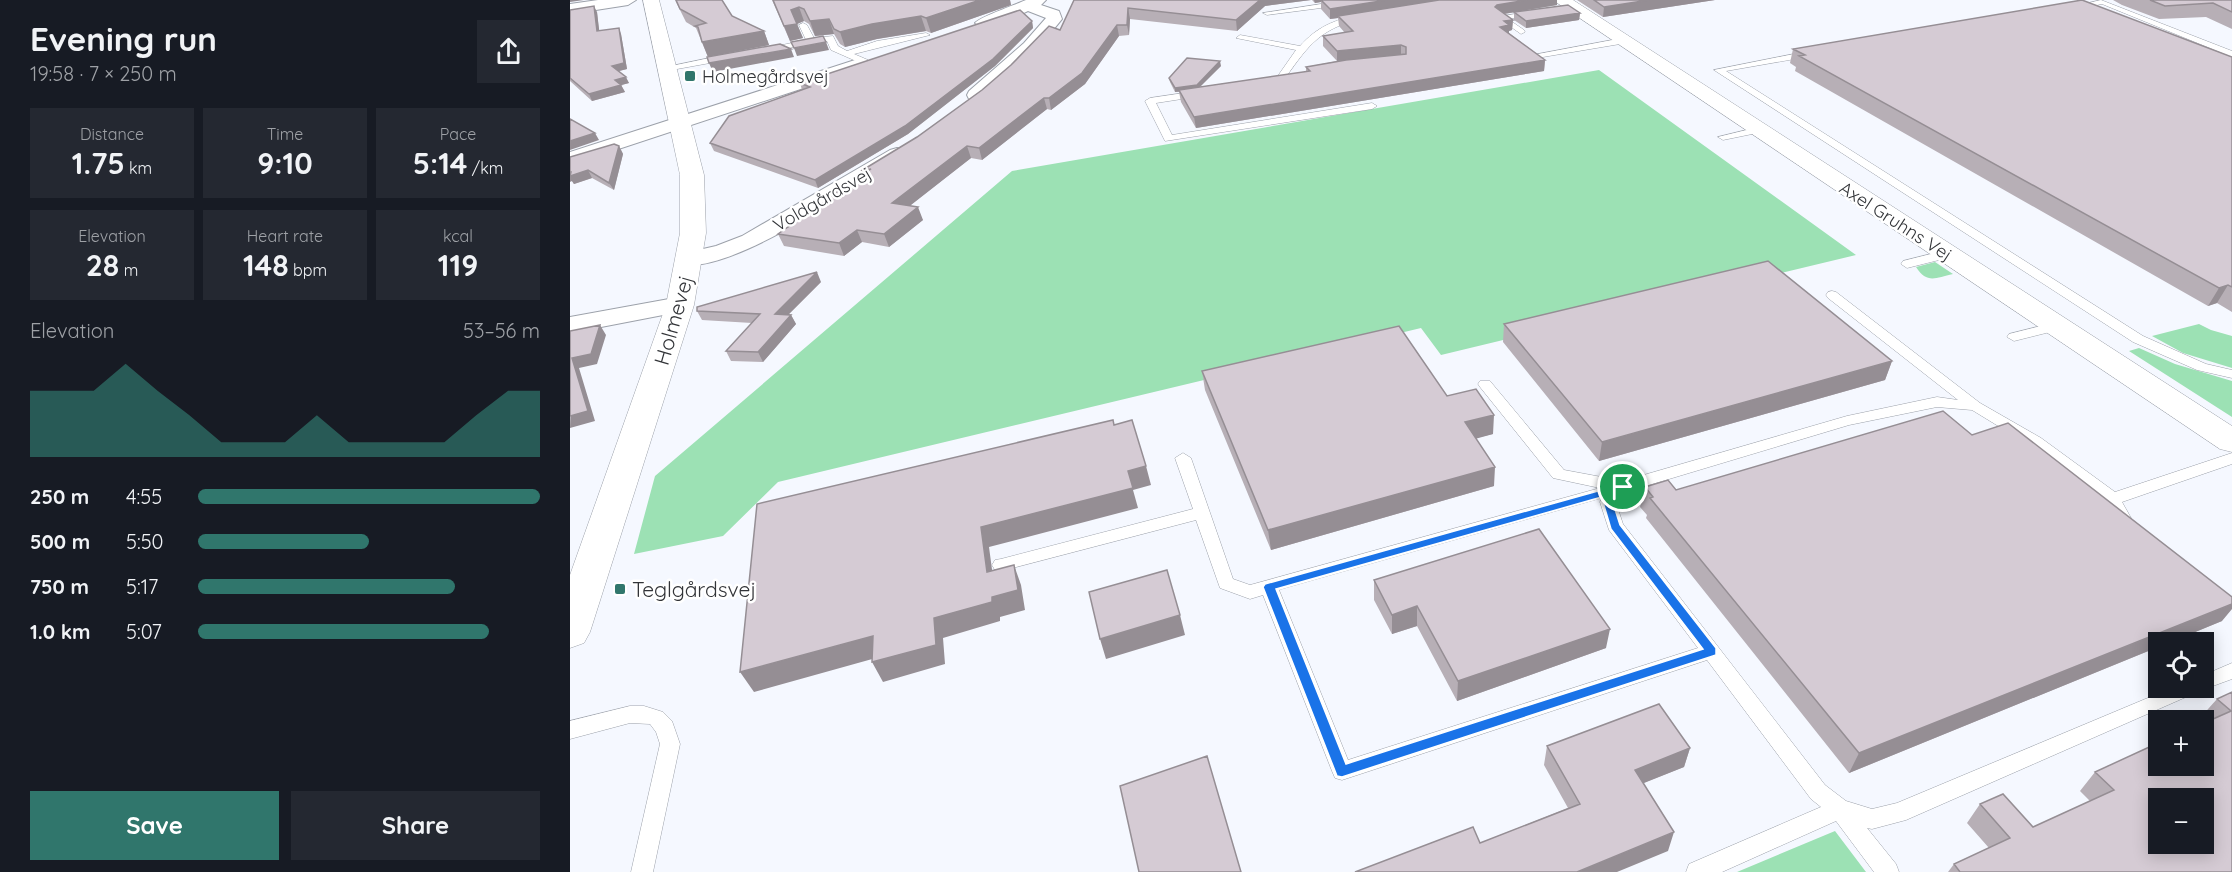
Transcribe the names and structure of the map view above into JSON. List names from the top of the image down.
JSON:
{
  "streets": {
    "street": ["Voldgårdsvej", "Axel Gruhns Vej", "Holmevej"]
  },
  "crossings": [
    ["Voldgårdsvej", "Holmevej"]
  ],
  "places": {
    "transit": ["Holmegårdsvej", "Teglgårdsvej"]
  },
  "page": {
    "heading": ["Evening run", "19:58 · 7 × 250 m"],
    "stats": [
      ["Distance", "1.75 km"],
      ["Time", "9:10"],
      ["Pace", "5:14 /km"],
      ["Elevation", "28 m"],
      ["Heart rate", "148 bpm"],
      ["kcal", "119"]
    ],
    "chart": ["Elevation", "53–56 m"],
    "list": [
      {
        "name": "250 m",
        "note": "4:55"
      },
      {
        "name": "500 m",
        "note": "5:50"
      },
      {
        "name": "750 m",
        "note": "5:17"
      },
      {
        "name": "1.0 km",
        "note": "5:07"
      }
    ],
    "map_buttons": ["+", "−"],
    "buttons": ["Save", "Share"]
  }
}
